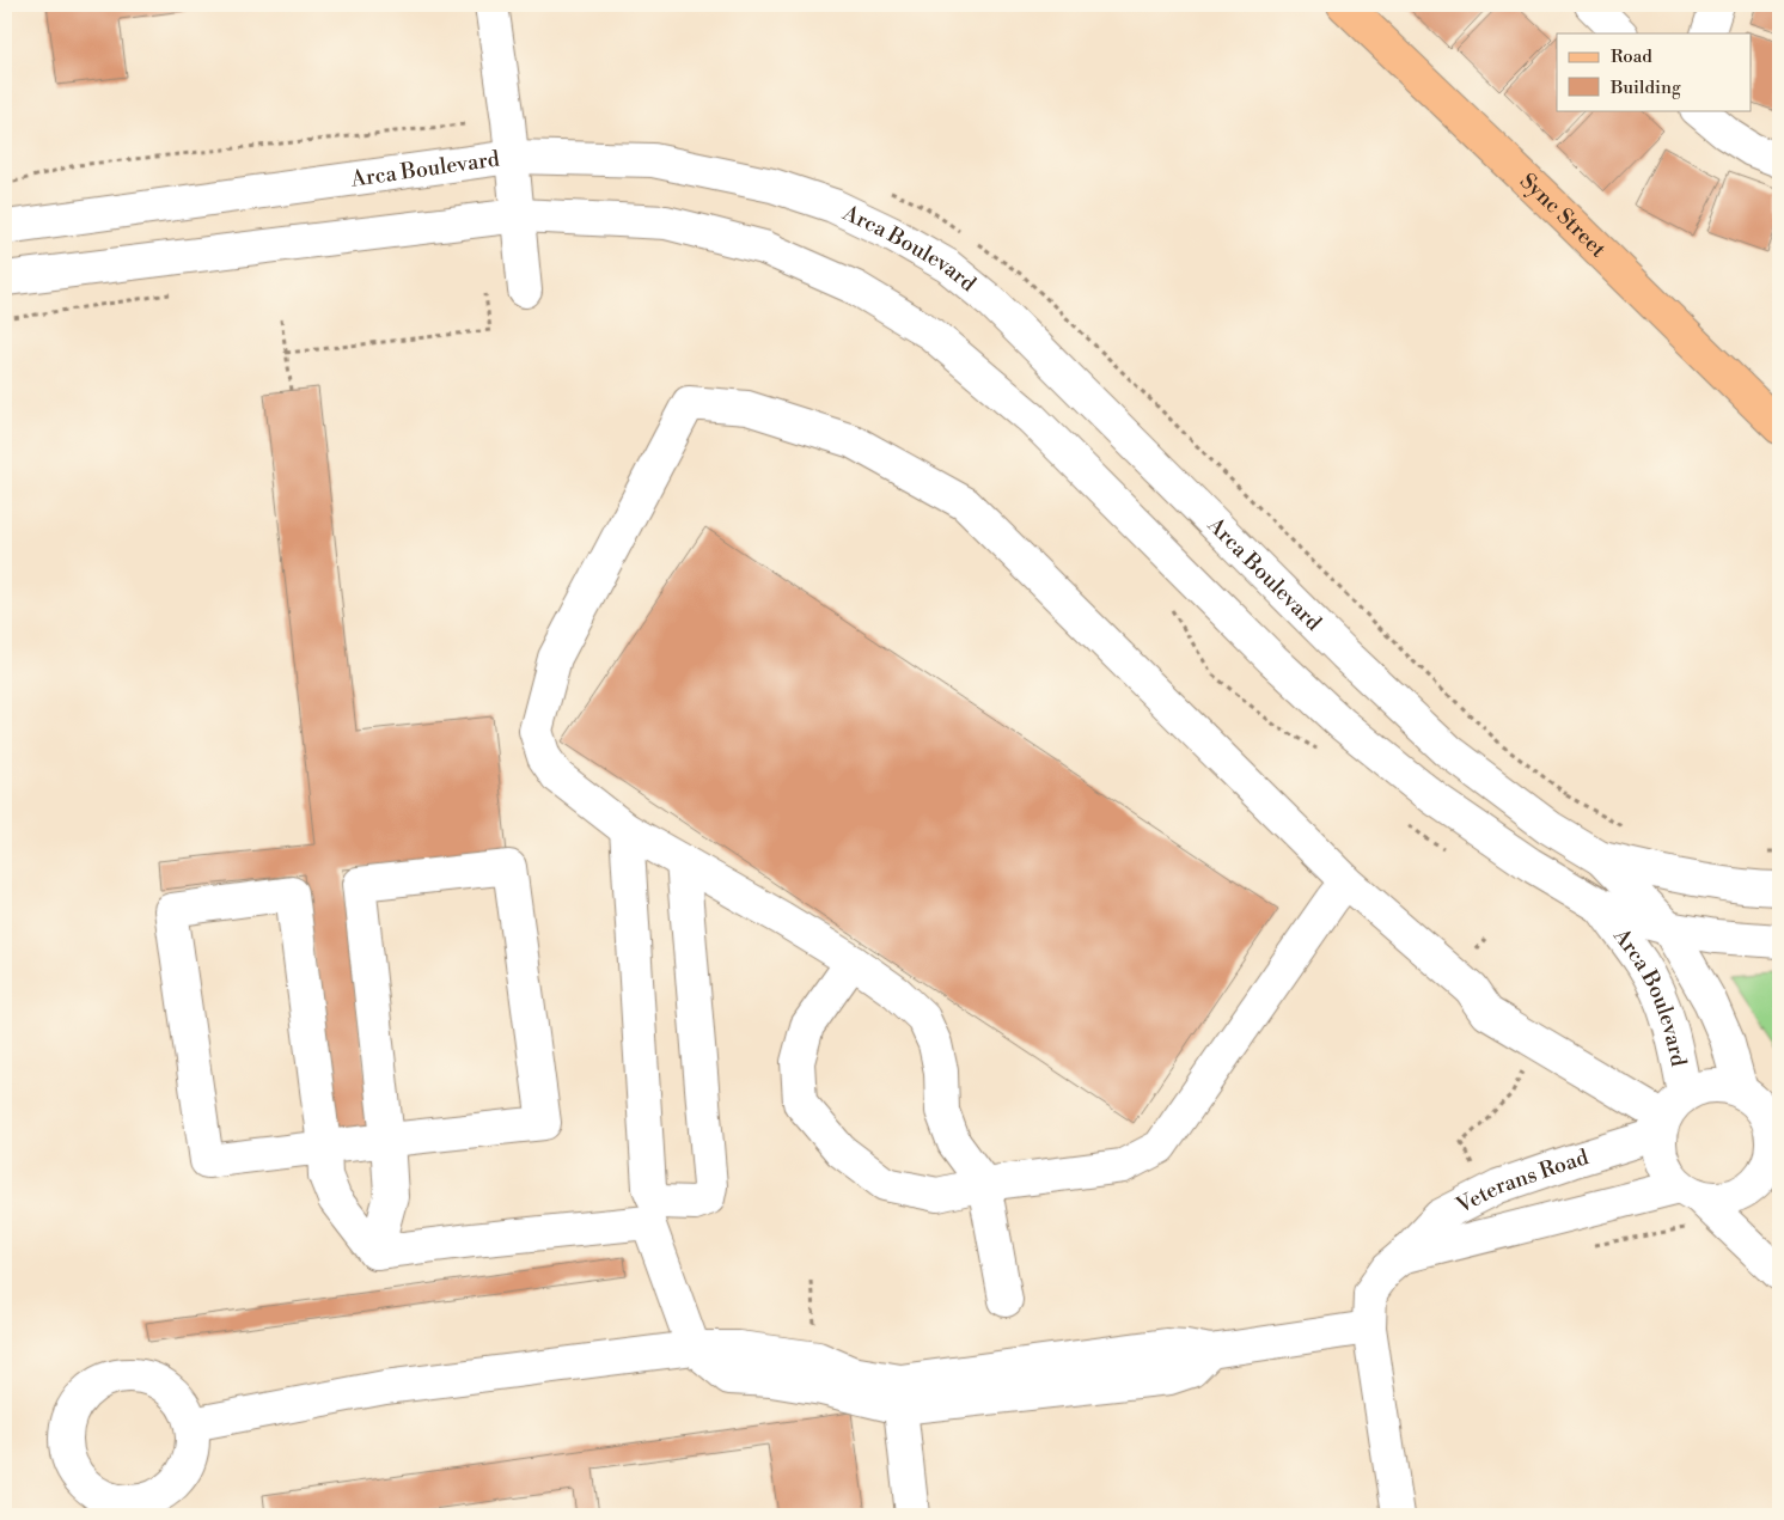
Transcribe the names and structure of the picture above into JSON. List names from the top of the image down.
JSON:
{
  "streets": {
    "main road": ["Sync Street"],
    "street": ["Arca Boulevard", "Veterans Road"]
  },
  "crossings": [
    ["Arca Boulevard", "Veterans Road"]
  ],
  "legend": ["Road", "Building"]
}
